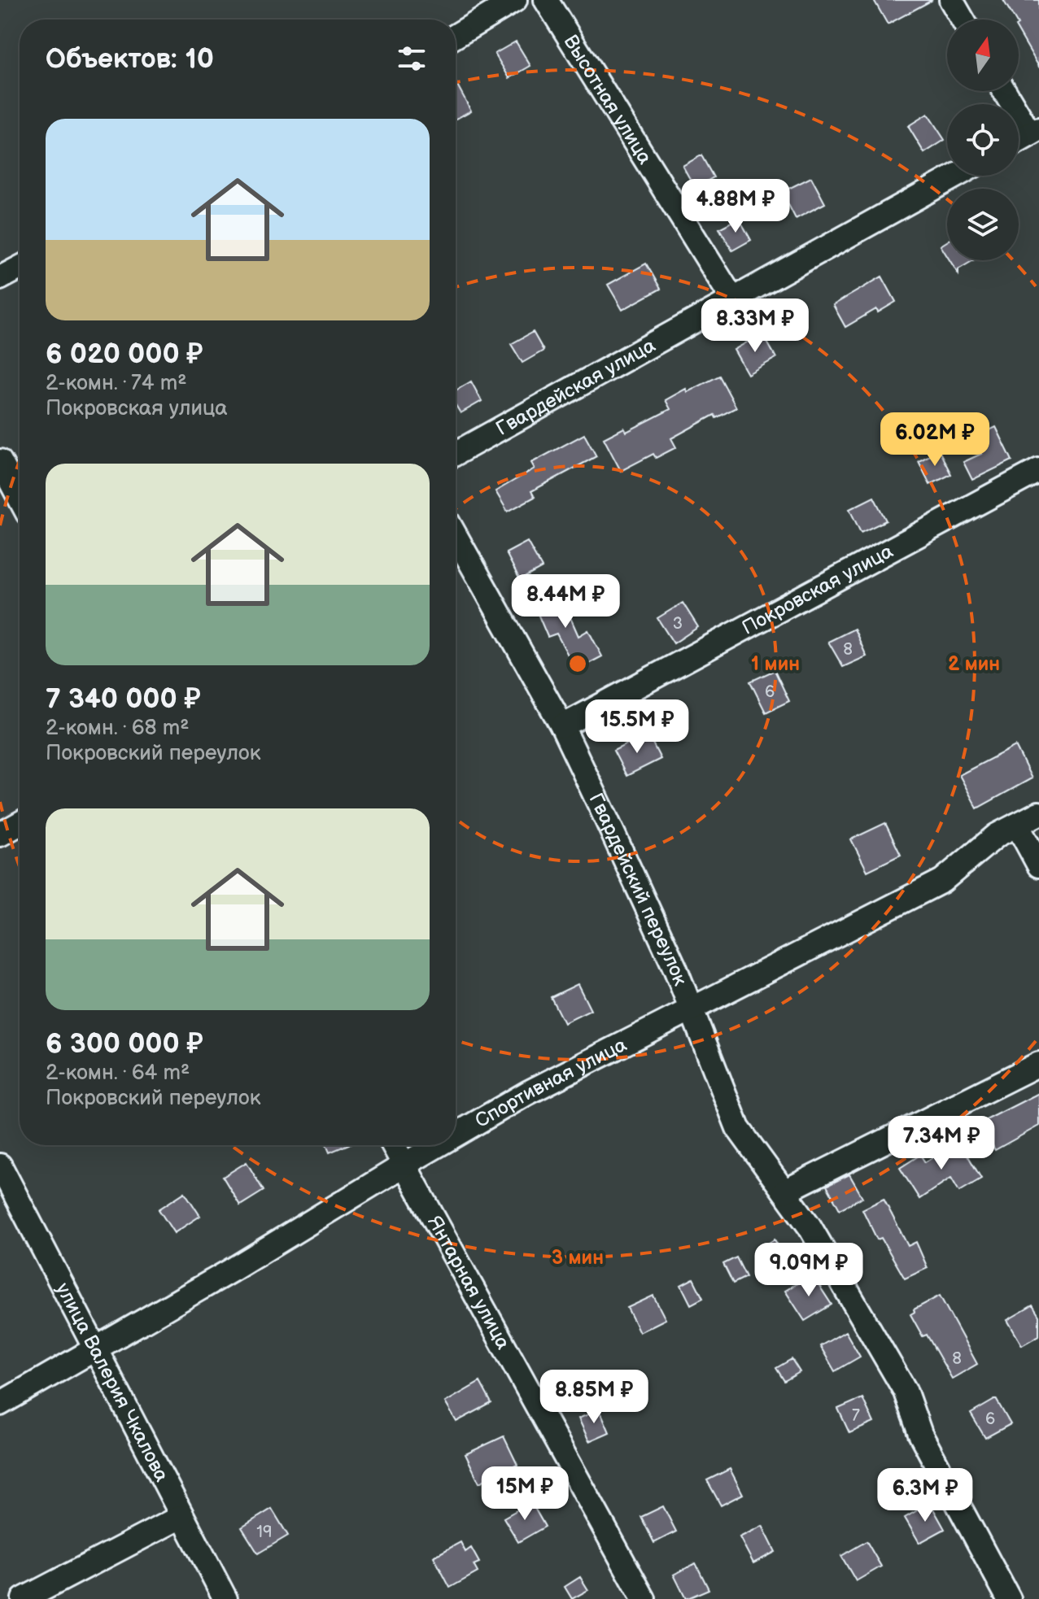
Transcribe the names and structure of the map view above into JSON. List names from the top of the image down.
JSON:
{
  "streets": {
    "street": [
      "Высотная улица",
      "Гвардейская улица",
      "Покровская улица",
      "Гвардейский переулок",
      "Спортивная улица",
      "Янтарная улица",
      "улица Валерия Чкалова"
    ]
  },
  "crossings": [
    ["Высотная улица", "Гвардейская улица"],
    ["Покровская улица", "Гвардейский переулок"],
    ["Гвардейский переулок", "Спортивная улица"],
    ["Спортивная улица", "Янтарная улица"],
    ["Спортивная улица", "улица Валерия Чкалова"]
  ],
  "house_numbers": [
    "3",
    "8",
    "6",
    "8",
    "7",
    "6",
    "19"
  ],
  "north": "top",
  "page": {
    "heading": "Объектов: 10",
    "list": [
      {
        "name": "6 020 000 ₽",
        "note": "2-комн. · 74 m² · Покровская улица"
      },
      {
        "name": "7 340 000 ₽",
        "note": "2-комн. · 68 m² · Покровский переулок"
      },
      {
        "name": "6 300 000 ₽",
        "note": "2-комн. · 64 m² · Покровский переулок"
      }
    ],
    "price": [
      "4.88M ₽",
      "8.33M ₽",
      "6.02M ₽",
      "8.44M ₽",
      "15.5M ₽",
      "7.34M ₽",
      "9.09M ₽",
      "8.85M ₽",
      "15M ₽",
      "6.3M ₽"
    ]
  },
  "rings": ["1 мин", "2 мин", "3 мин"]
}
